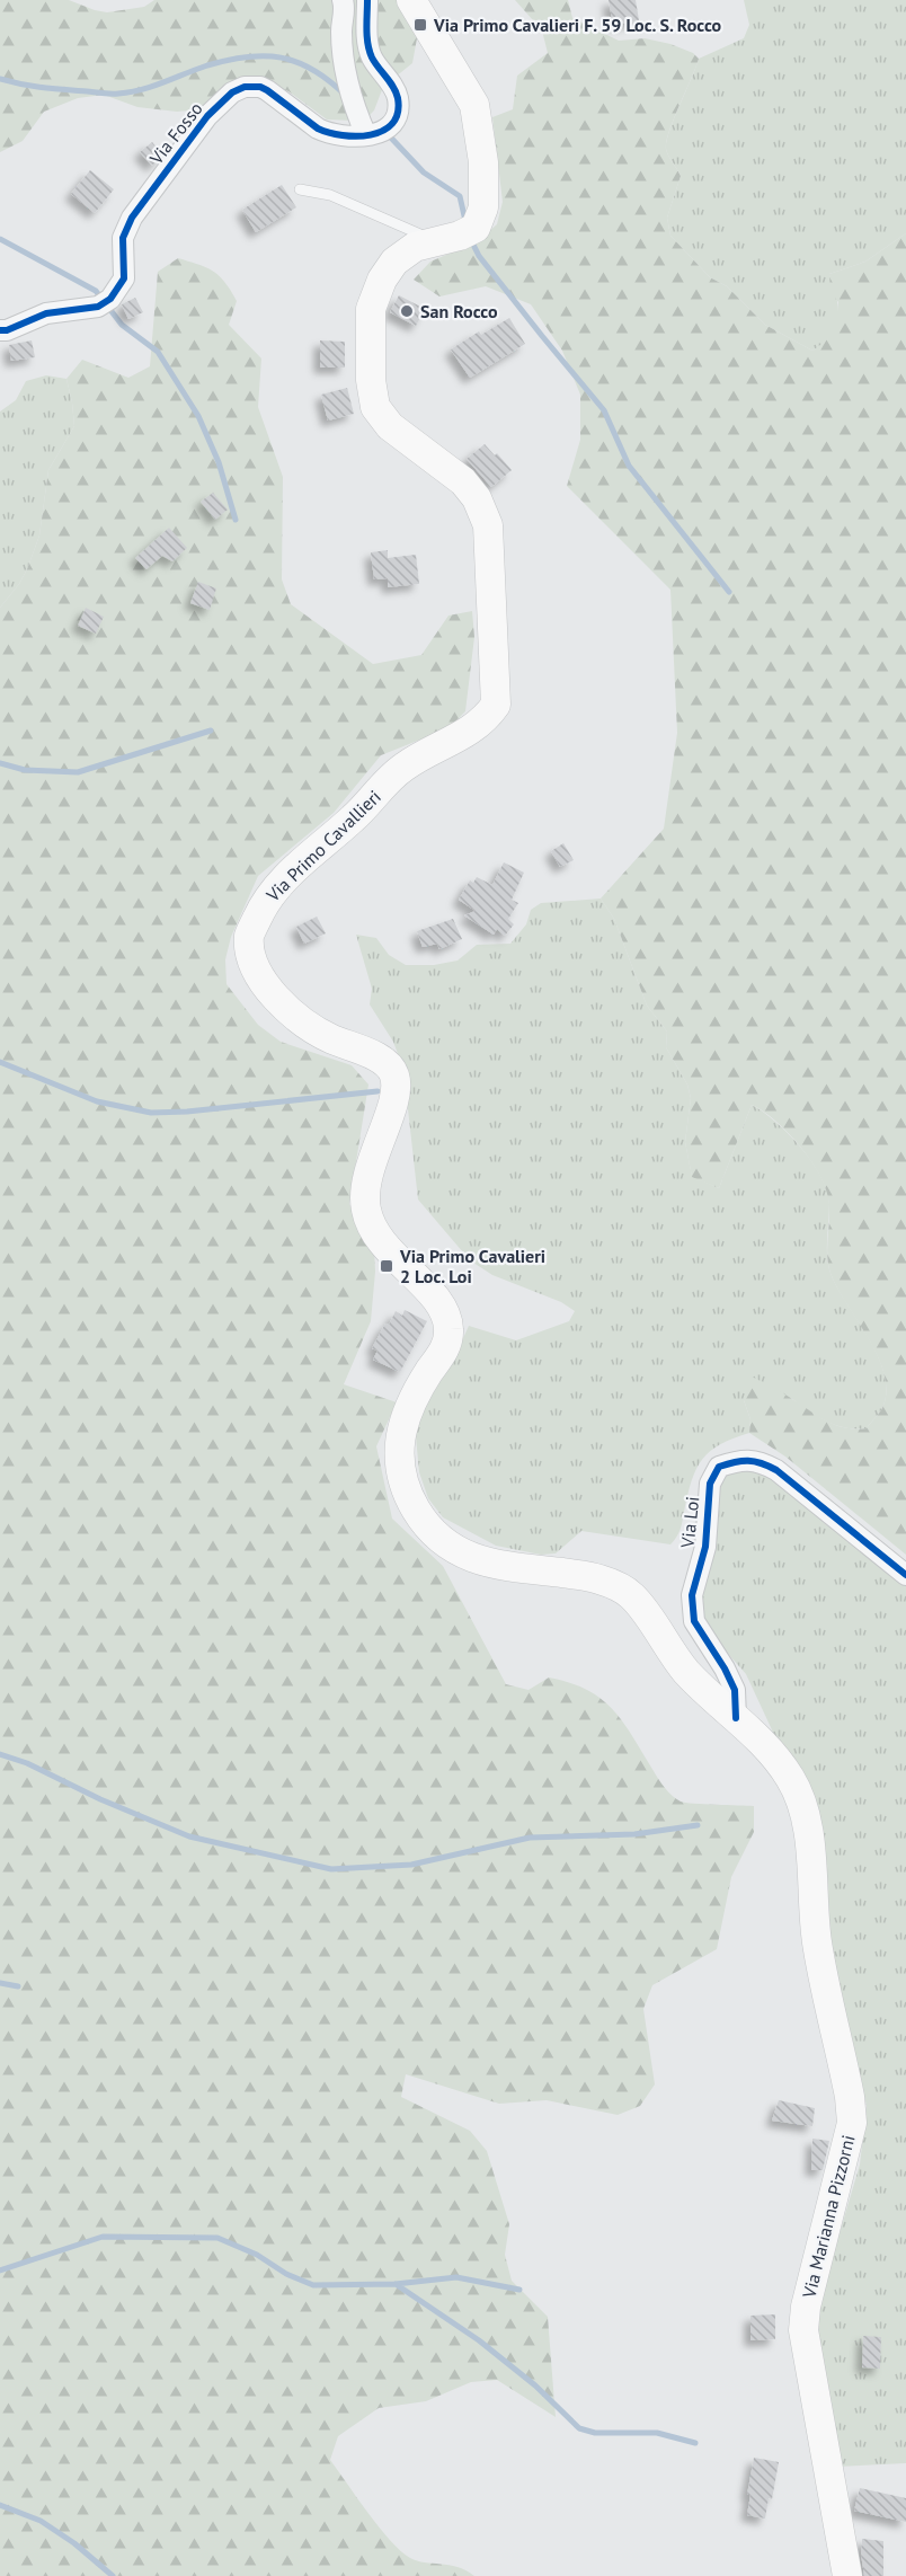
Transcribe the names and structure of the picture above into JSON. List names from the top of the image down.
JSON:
{
  "streets": {
    "main road": ["Via Primo Cavallieri", "Via Marianna Pizzorni"],
    "street": ["Via Fosso", "Via Loi"]
  },
  "crossings": [
    ["Via Primo Cavallieri", "Via Loi"],
    ["Via Primo Cavallieri", "Via Marianna Pizzorni"]
  ],
  "places": {
    "transit": ["Via Primo Cavalieri F. 59 Loc. S. Rocco", "Via Primo Cavalieri 2 Loc. Loi"],
    "other": ["San Rocco"]
  }
}
